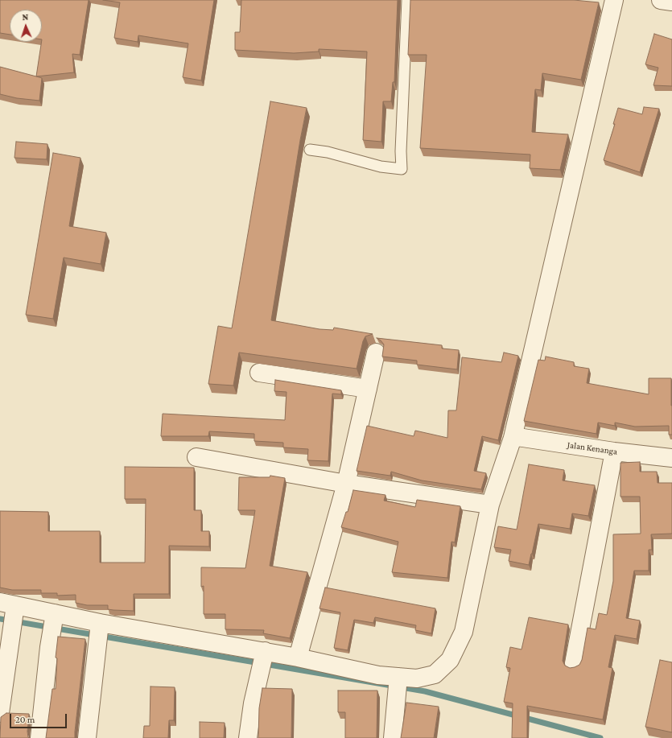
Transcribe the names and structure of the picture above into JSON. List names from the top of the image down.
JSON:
{
  "streets": {
    "street": ["Jalan Kenanga"]
  },
  "scale_bar": "20 m",
  "north": "top"
}
